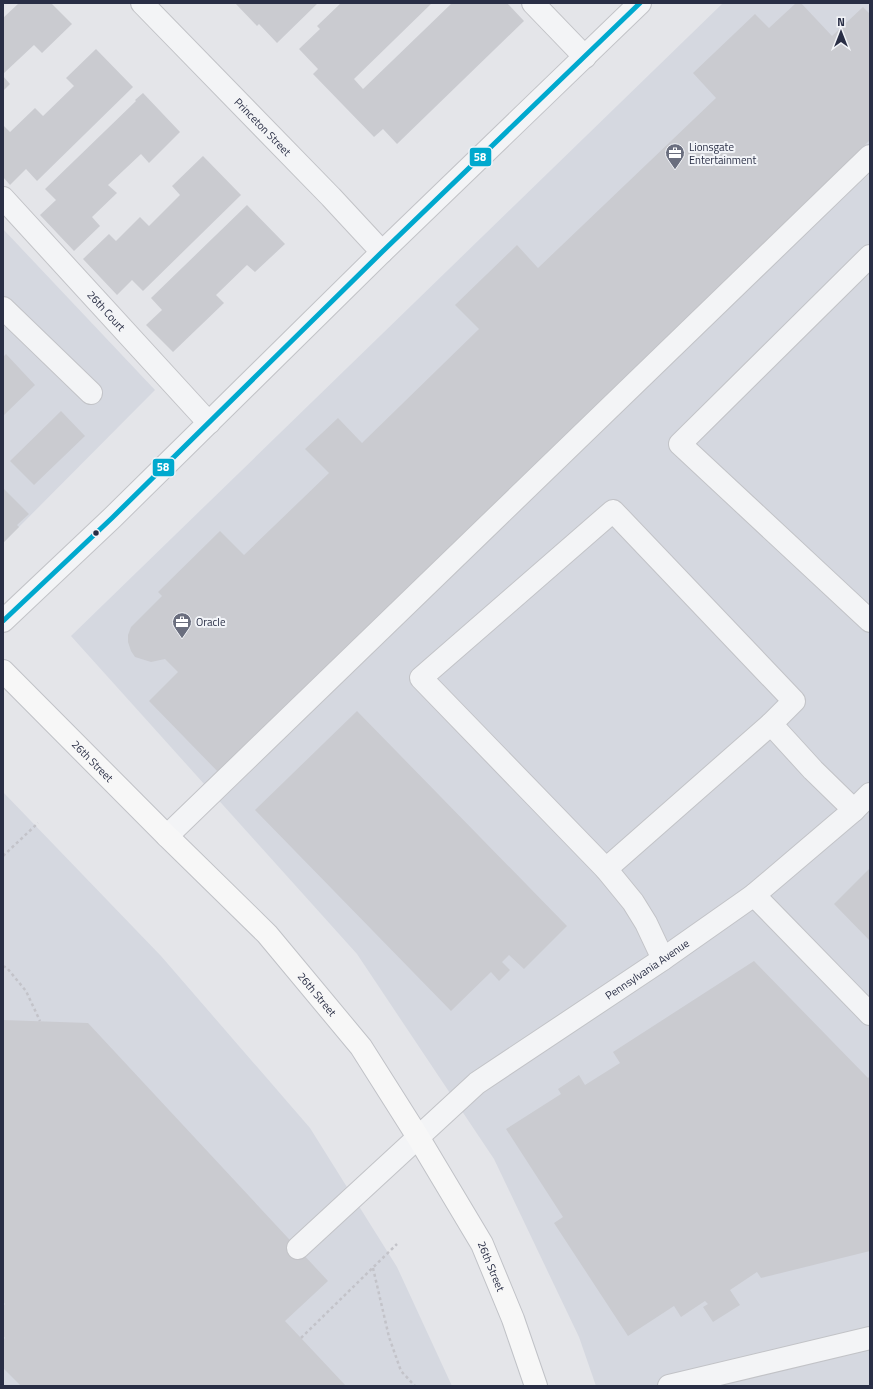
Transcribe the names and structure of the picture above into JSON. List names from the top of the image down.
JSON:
{
  "streets": {
    "main road": ["26th Street"],
    "street": ["Princeton Street", "26th Court", "Pennsylvania Avenue"]
  },
  "crossings": [
    ["26th Street", "Pennsylvania Avenue"]
  ],
  "places": {
    "office": ["Lionsgate Entertainment", "Oracle"]
  },
  "lines": ["transit line 58"],
  "north": "top"
}
